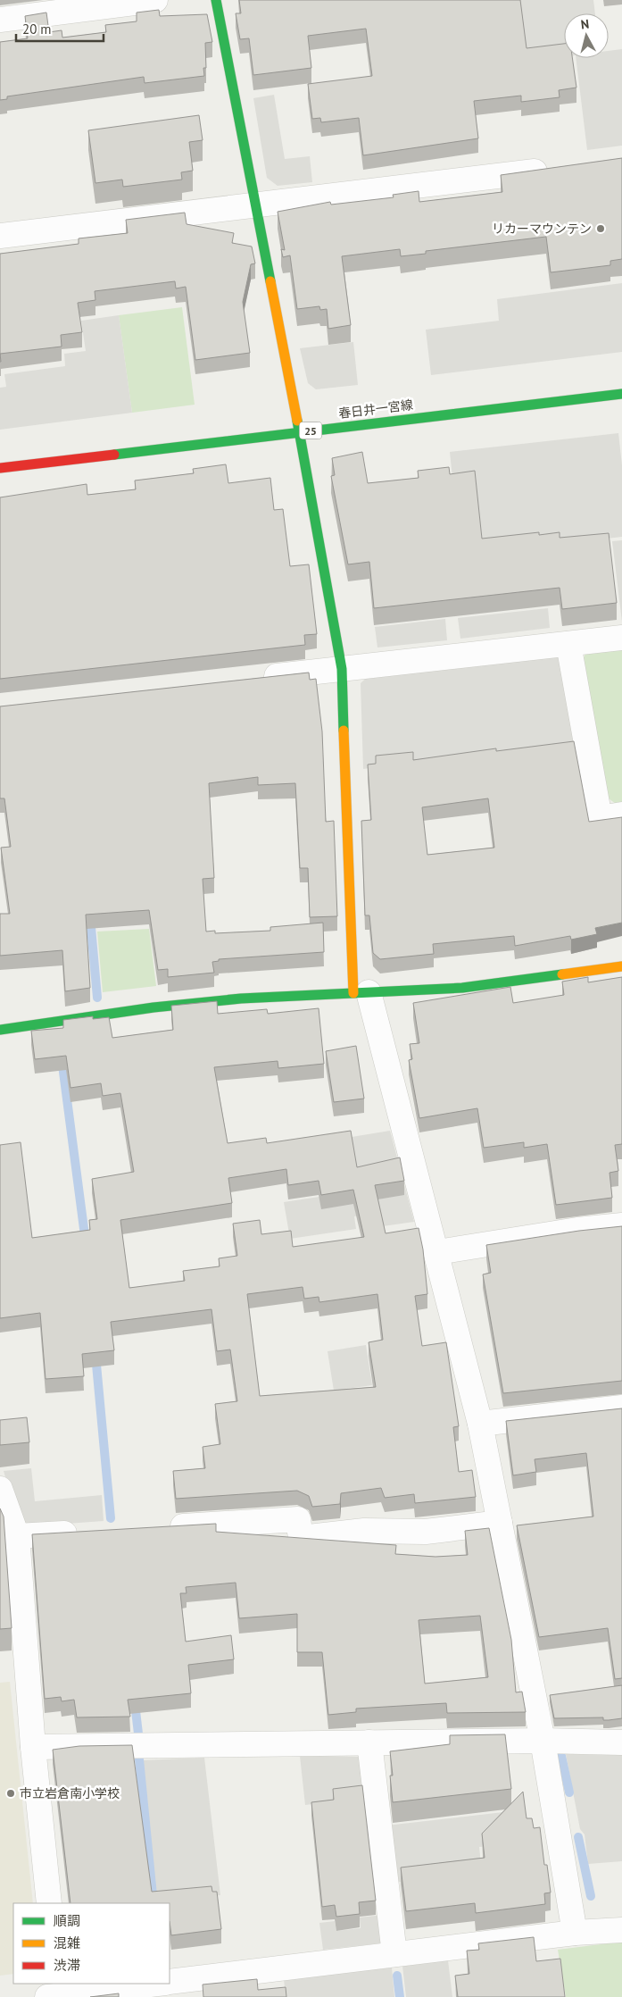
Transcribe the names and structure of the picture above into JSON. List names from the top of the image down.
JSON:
{
  "streets": {
    "street": ["春日井一宮線", "25"]
  },
  "places": ["リカーマウンテン", "市立岩倉南小学校"],
  "legend": ["順調", "混雑", "渋滞"],
  "scale_bar": "20 m",
  "north": "top"
}
